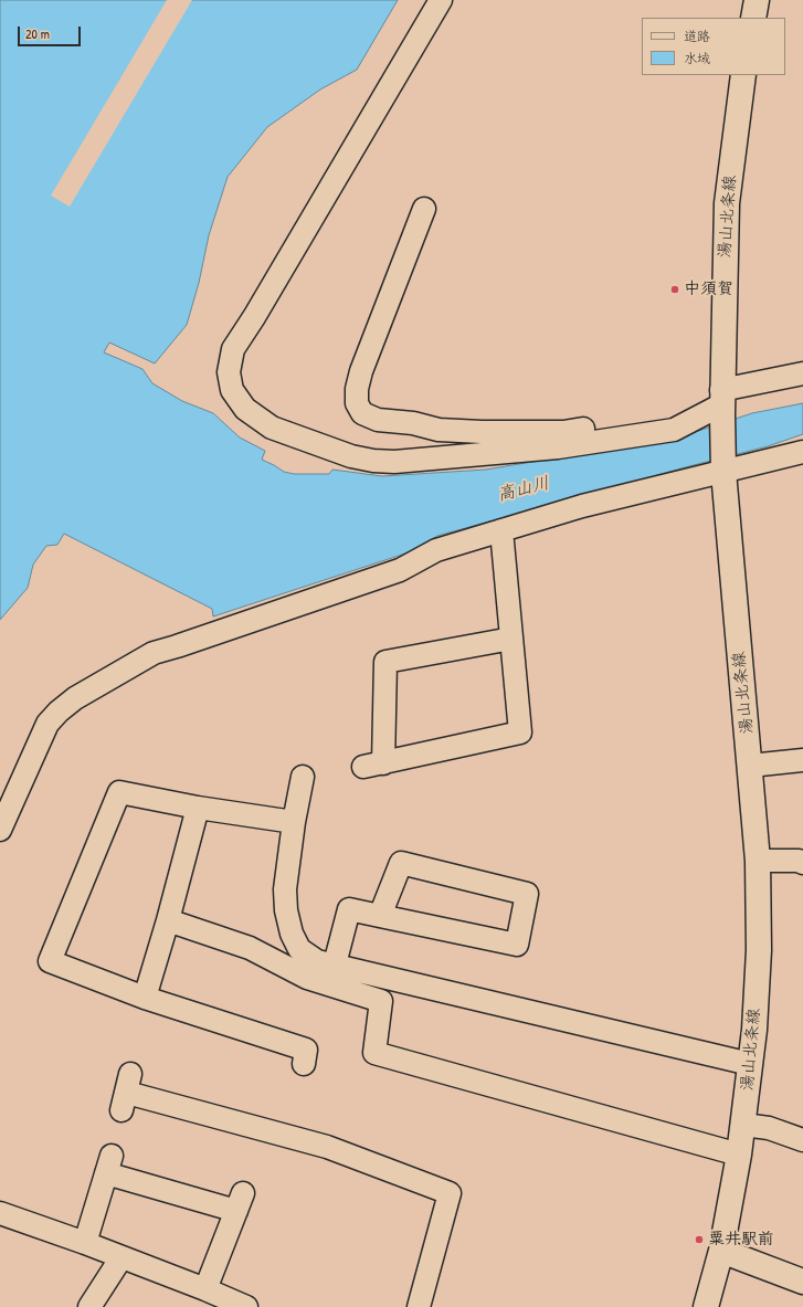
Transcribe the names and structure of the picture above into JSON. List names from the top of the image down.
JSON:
{
  "streets": {
    "main road": ["湯山北条線"]
  },
  "water": ["高山川"],
  "places": ["中須賀", "粟井駅前"],
  "legend": ["道路", "水域"],
  "scale_bar": "20 m"
}
